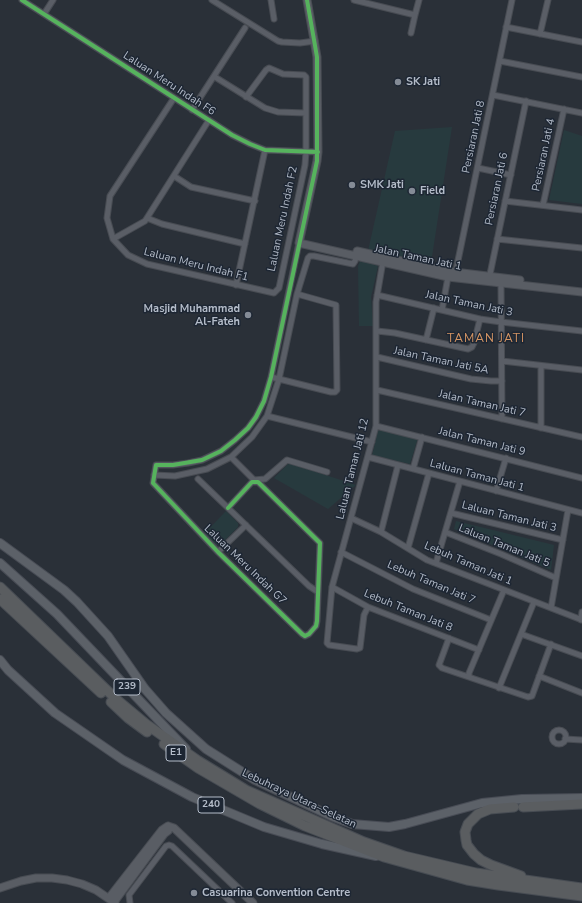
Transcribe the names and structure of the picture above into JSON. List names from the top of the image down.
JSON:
{
  "streets": {
    "highway": ["E1", "Lebuhraya Utara–Selatan"],
    "main road": ["239", "240"],
    "street": [
      "Laluan Meru Indah F6",
      "Persiaran Jati 8",
      "Persiaran Jati 4",
      "Persiaran Jati 6",
      "Laluan Meru Indah F2",
      "Jalan Taman Jati 1",
      "Laluan Meru Indah F1",
      "Jalan Taman Jati 3",
      "Jalan Taman Jati 5A",
      "Jalan Taman Jati 7",
      "Jalan Taman Jati 9",
      "Laluan Taman Jati 12",
      "Laluan Taman Jati 1",
      "Laluan Taman Jati 3",
      "Laluan Taman Jati 5",
      "Lebuh Taman Jati 1",
      "Laluan Meru Indah G7",
      "Lebuh Taman Jati 7",
      "Lebuh Taman Jati 8"
    ]
  },
  "crossings": [
    ["Laluan Meru Indah F6", "Laluan Meru Indah F2"],
    ["Laluan Meru Indah F6", "Laluan Meru Indah F1"],
    ["Persiaran Jati 8", "Jalan Taman Jati 1"],
    ["Persiaran Jati 8", "Jalan Taman Jati 3"],
    ["Persiaran Jati 6", "Jalan Taman Jati 1"],
    ["Laluan Meru Indah F2", "Laluan Meru Indah F1"],
    ["Jalan Taman Jati 1", "Laluan Taman Jati 12"],
    ["Jalan Taman Jati 3", "Laluan Taman Jati 12"],
    ["Jalan Taman Jati 5A", "Laluan Taman Jati 12"],
    ["Jalan Taman Jati 7", "Laluan Taman Jati 12"],
    ["Jalan Taman Jati 9", "Laluan Taman Jati 12"],
    ["Laluan Taman Jati 12", "Laluan Taman Jati 1"],
    ["Laluan Taman Jati 12", "Lebuh Taman Jati 1"],
    ["Laluan Taman Jati 12", "Lebuh Taman Jati 7"],
    ["Laluan Taman Jati 12", "Lebuh Taman Jati 8"],
    ["239", "Lebuhraya Utara–Selatan"],
    ["Lebuhraya Utara–Selatan", "240"]
  ],
  "districts": ["TAMAN JATI"],
  "places": [
    "SK Jati",
    "SMK Jati",
    "Field",
    "Masjid Muhammad Al-Fateh",
    "Casuarina Convention Centre"
  ]
}
